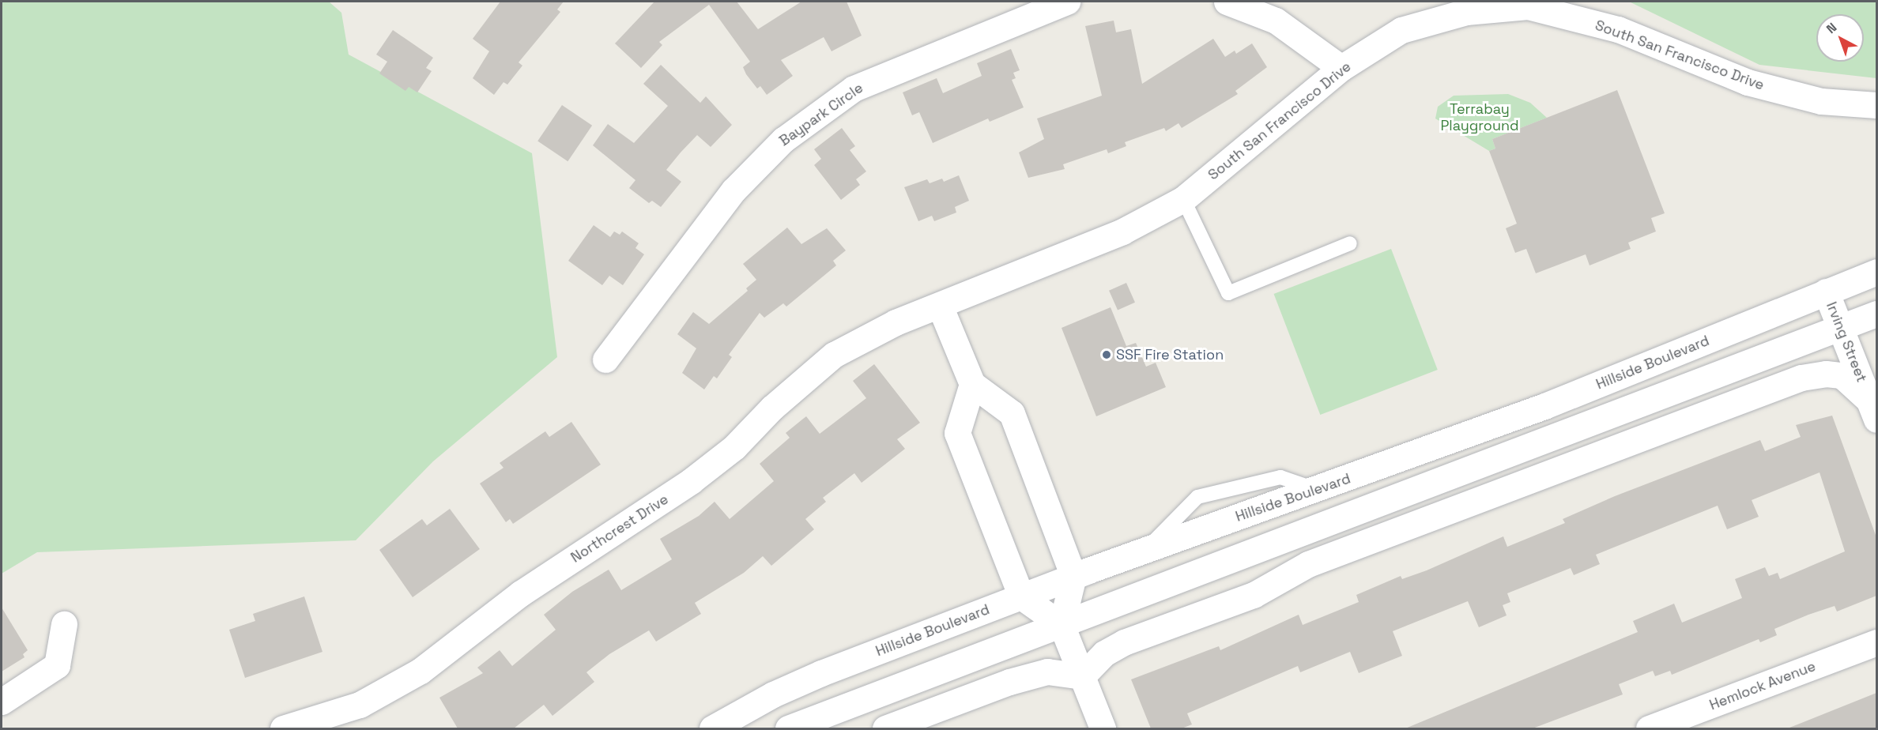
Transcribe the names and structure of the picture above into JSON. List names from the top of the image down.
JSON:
{
  "streets": {
    "street": [
      "South San Francisco Drive",
      "Baypark Circle",
      "Irving Street",
      "Hillside Boulevard",
      "Northcrest Drive",
      "Hemlock Avenue"
    ]
  },
  "crossings": [
    ["South San Francisco Drive", "Northcrest Drive"],
    ["Irving Street", "Hillside Boulevard"]
  ],
  "parks": ["Terrabay Playground"],
  "places": ["SSF Fire Station"],
  "north": "top left"
}
